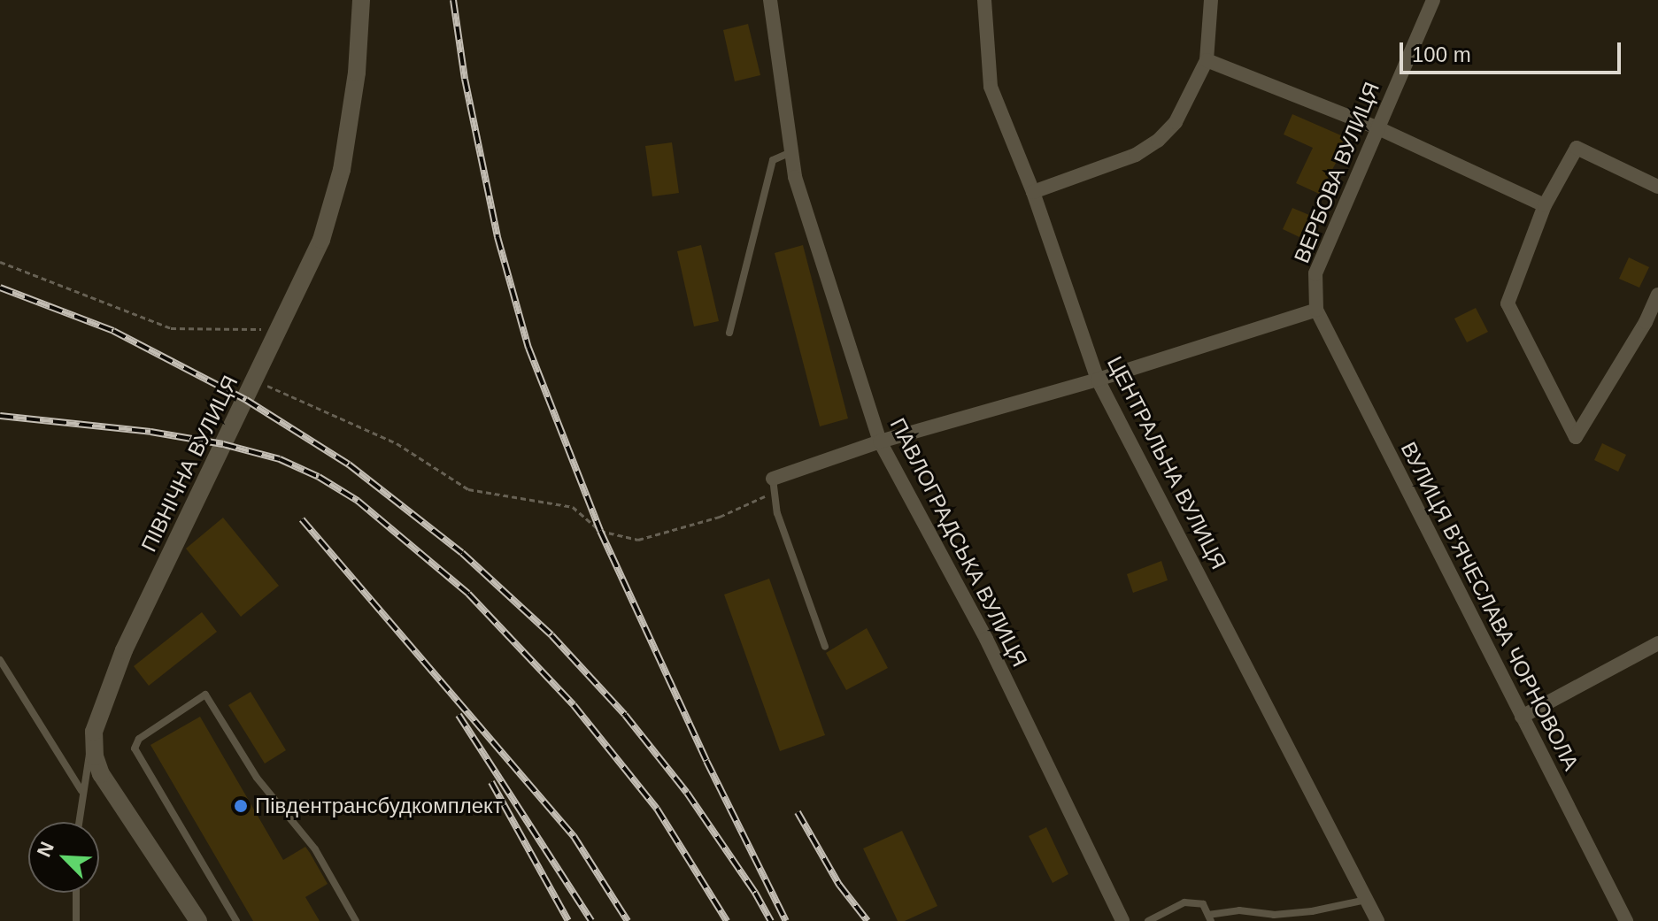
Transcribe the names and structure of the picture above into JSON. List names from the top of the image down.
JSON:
{
  "streets": {
    "street": [
      "ВЕРБОВА ВУЛИЦЯ",
      "ЦЕНТРАЛЬНА ВУЛИЦЯ",
      "ПІВНІЧНА ВУЛИЦЯ",
      "ПАВЛОГРАДСЬКА ВУЛИЦЯ",
      "ВУЛИЦЯ В'ЯЧЕСЛАВА ЧОРНОВОЛА"
    ]
  },
  "crossings": [
    ["ВЕРБОВА ВУЛИЦЯ", "ВУЛИЦЯ В'ЯЧЕСЛАВА ЧОРНОВОЛА"]
  ],
  "places": ["Південтрансбудкомплект"],
  "scale_bar": "100 m",
  "north": "top left"
}
